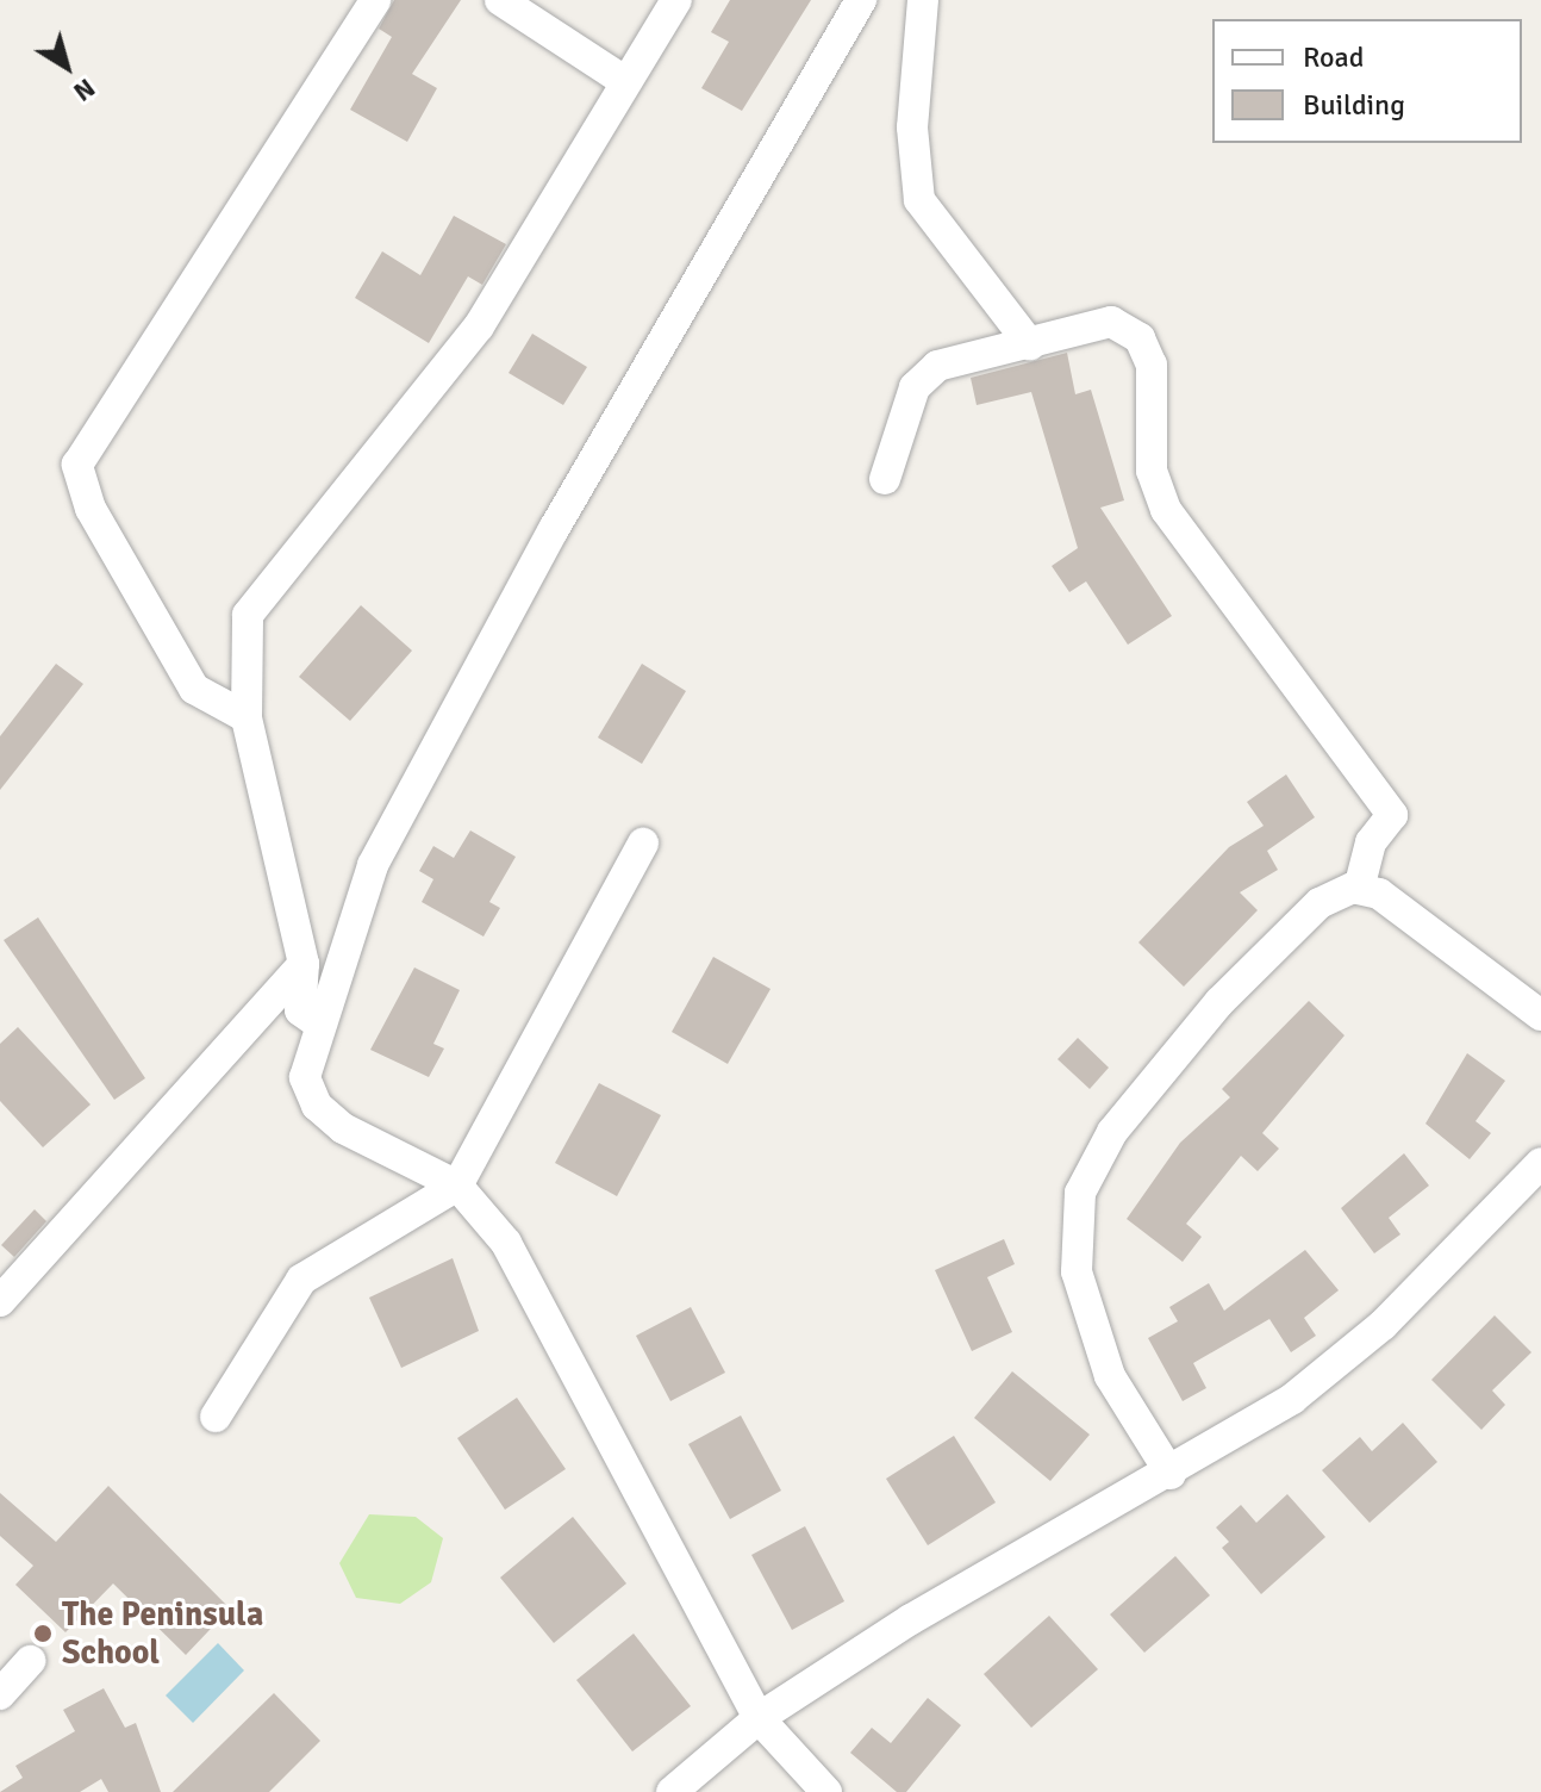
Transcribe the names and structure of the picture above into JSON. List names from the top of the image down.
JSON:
{
  "places": ["The Peninsula School"],
  "legend": ["Road", "Building"],
  "north": "bottom right"
}
